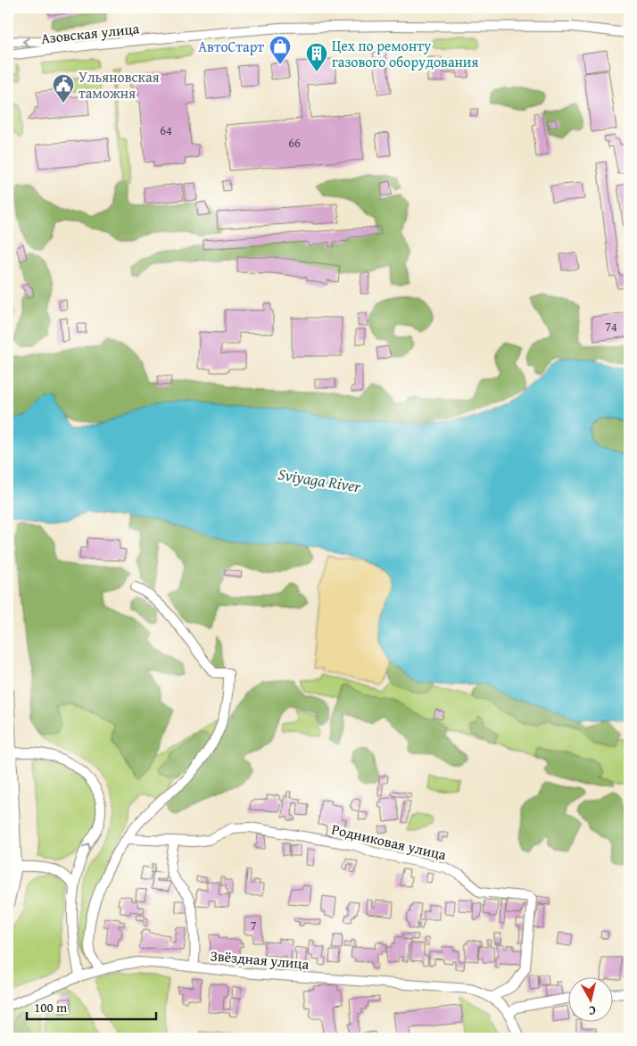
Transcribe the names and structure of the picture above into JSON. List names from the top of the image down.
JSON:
{
  "streets": {
    "street": ["Азовская улица", "Родниковая улица", "Звёздная улица"]
  },
  "crossings": [
    ["Родниковая улица", "Звёздная улица"]
  ],
  "water": ["Sviyaga River"],
  "places": {
    "shop": ["АвтоСтарт"],
    "building": ["Цех по ремонту газового оборудования"],
    "public building": ["Ульяновская таможня"]
  },
  "house_numbers": [
    "64",
    "66",
    "74",
    "7"
  ],
  "scale_bar": "100 m",
  "north": "bottom"
}
